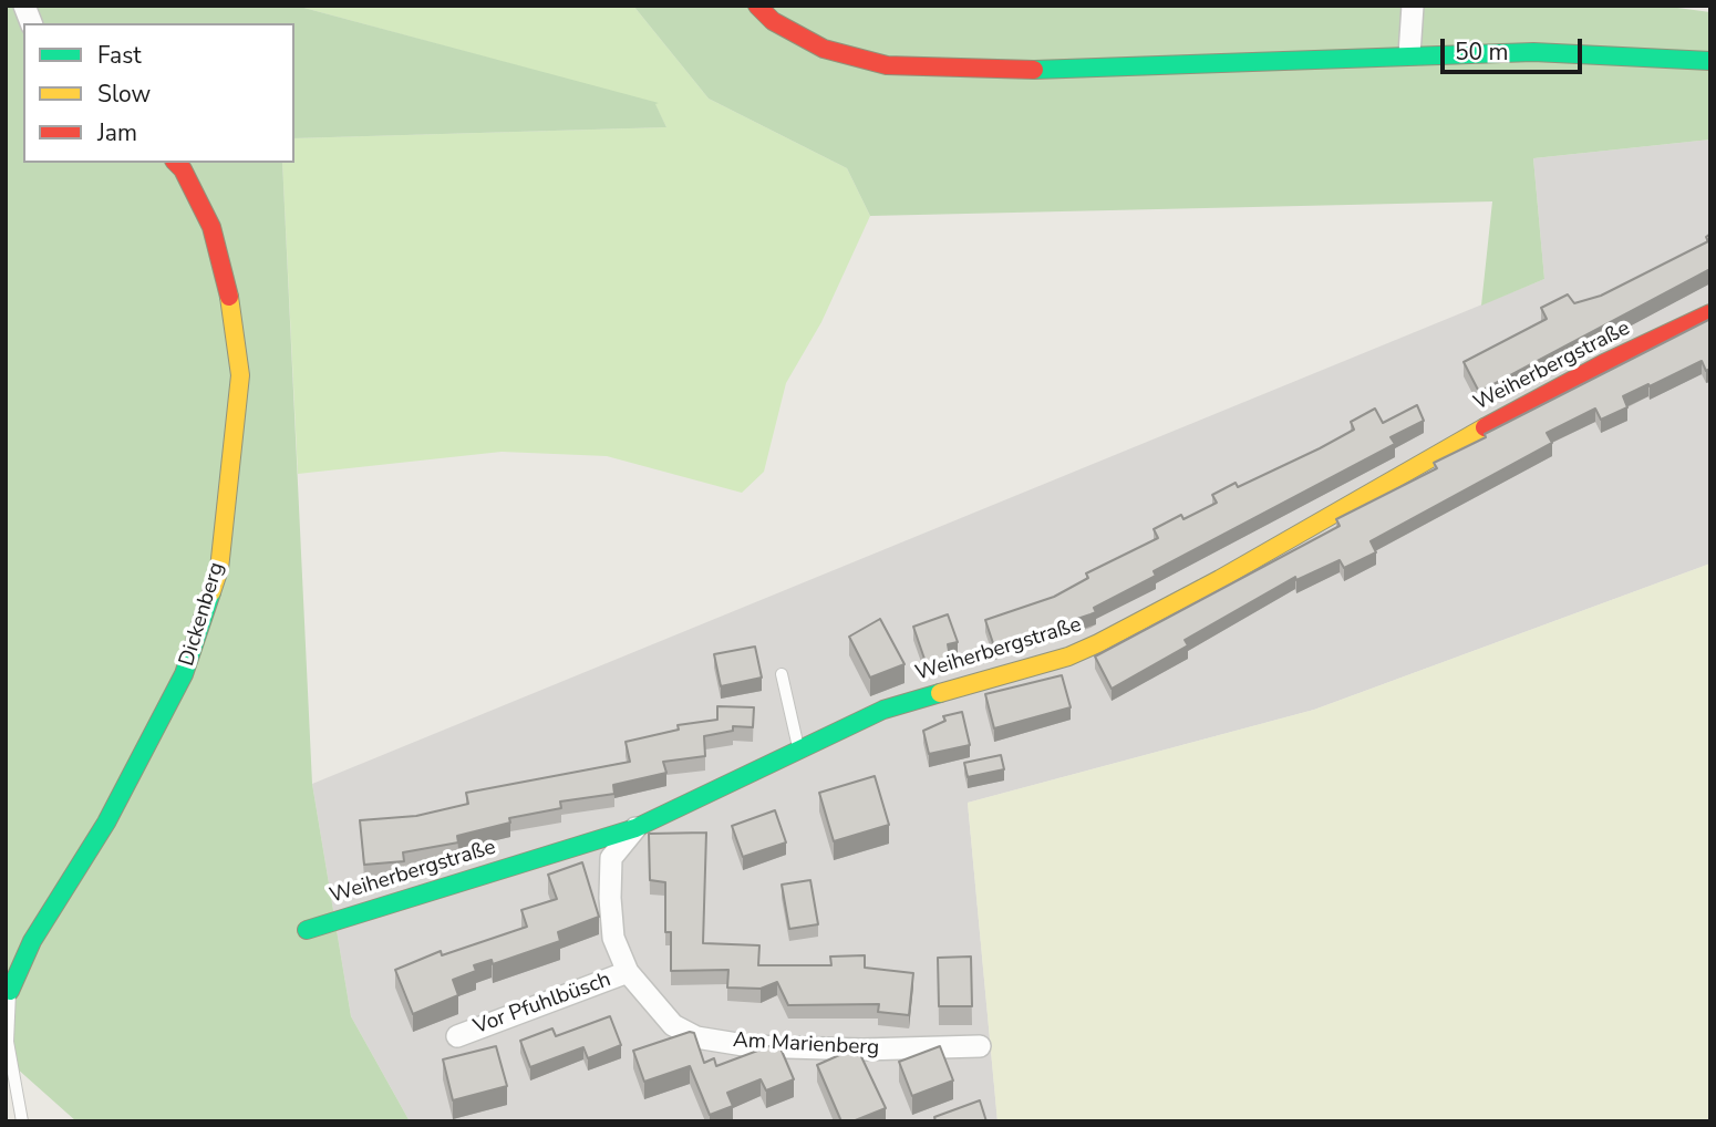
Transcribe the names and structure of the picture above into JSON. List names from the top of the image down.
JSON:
{
  "streets": {
    "street": [
      "Weiherbergstraße",
      "Dickenberg",
      "Vor Pfuhlbüsch",
      "Am Marienberg"
    ]
  },
  "crossings": [
    ["Weiherbergstraße", "Am Marienberg"],
    ["Vor Pfuhlbüsch", "Am Marienberg"]
  ],
  "legend": ["Fast", "Slow", "Jam"],
  "scale_bar": "50 m"
}
